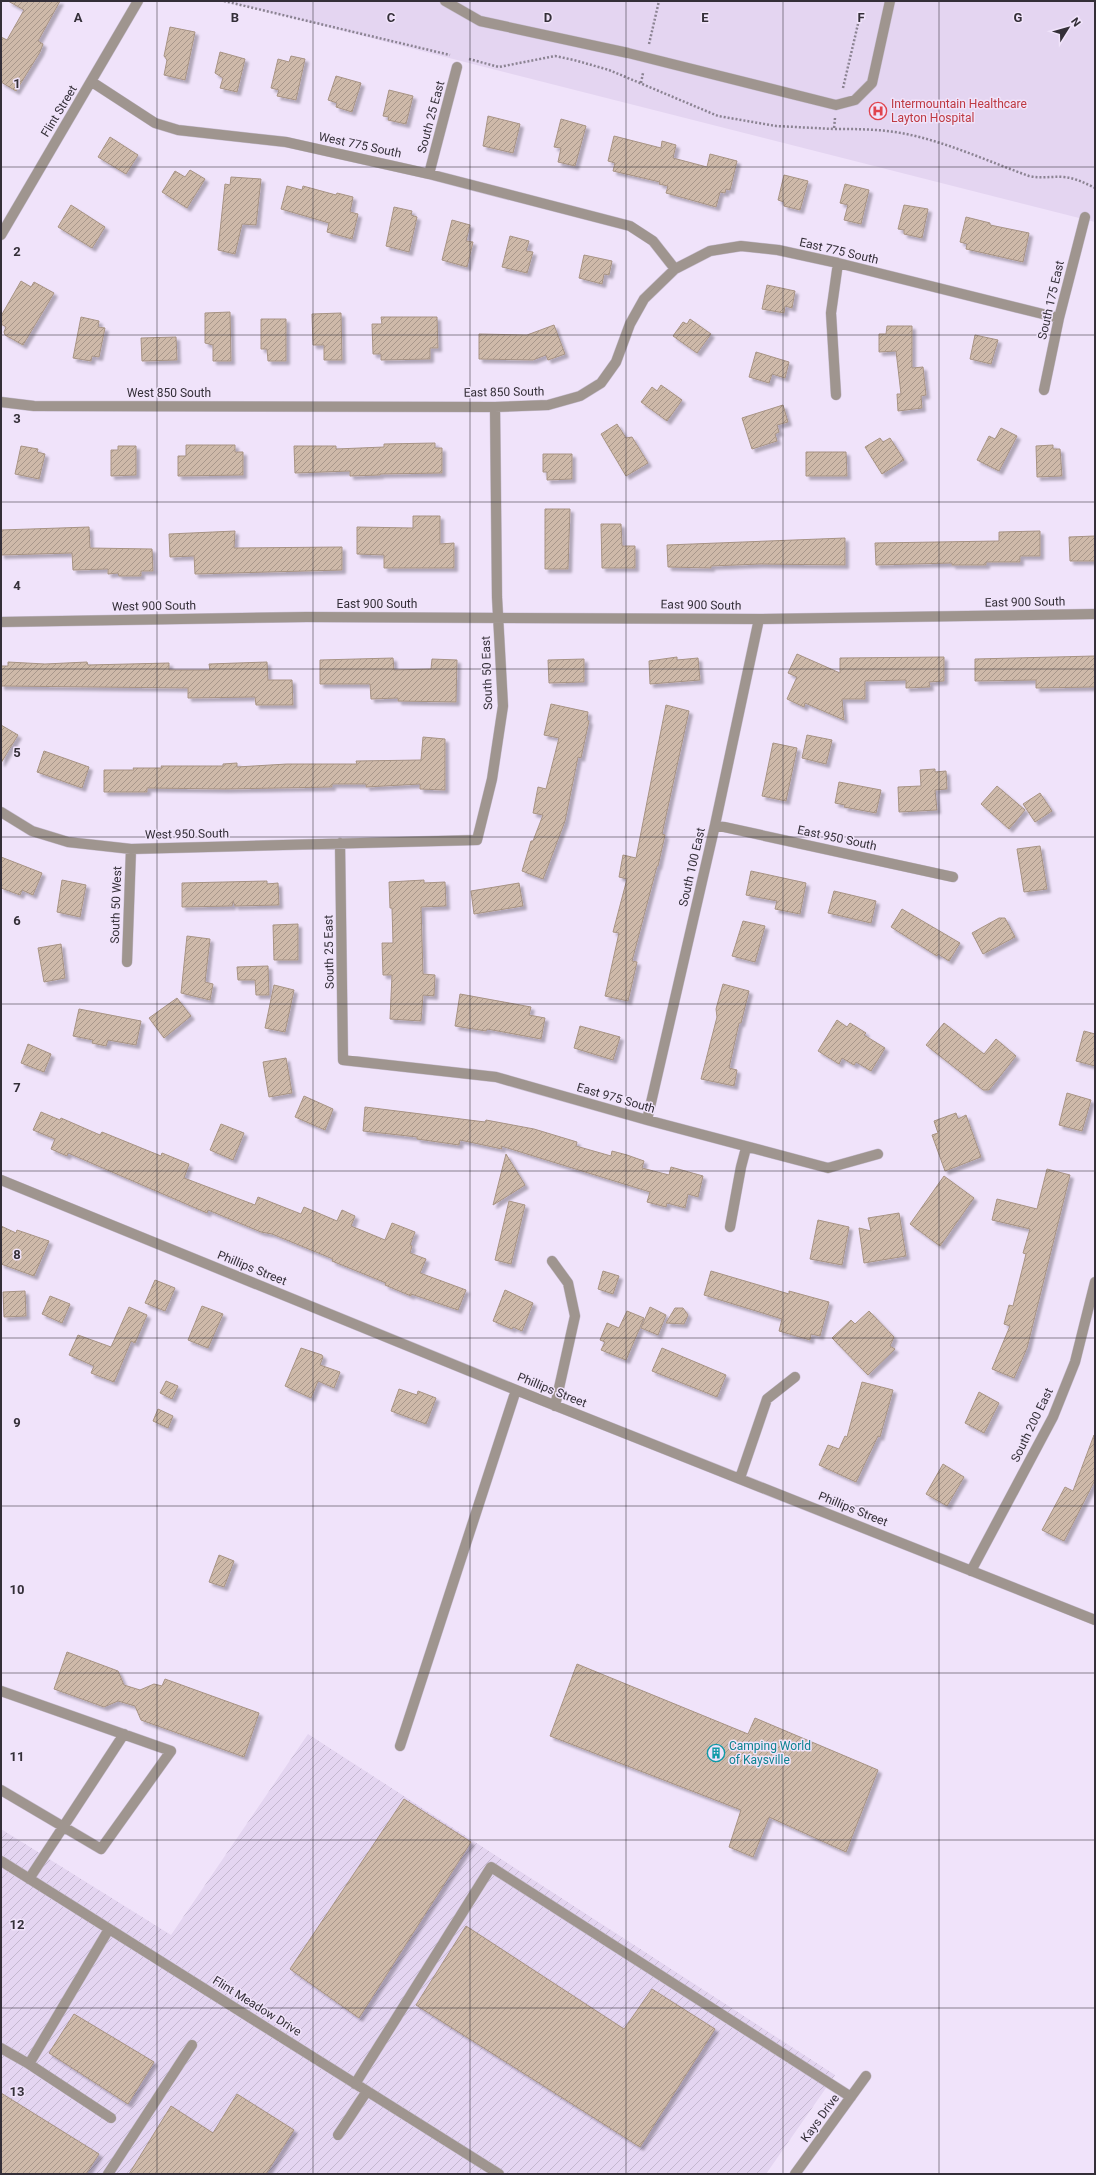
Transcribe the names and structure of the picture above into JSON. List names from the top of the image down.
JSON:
{
  "streets": {
    "street": [
      "Flint Street",
      "South 25 East",
      "West 775 South",
      "East 775 South",
      "South 175 East",
      "East 850 South",
      "West 850 South",
      "East 900 South",
      "West 900 South",
      "South 50 East",
      "West 950 South",
      "East 950 South",
      "South 100 East",
      "South 50 West",
      "East 975 South",
      "Phillips Street",
      "South 200 East",
      "Flint Meadow Drive",
      "Kays Drive"
    ]
  },
  "crossings": [
    ["Flint Street", "West 775 South"],
    ["South 25 East", "West 775 South"],
    ["South 25 East", "West 950 South"],
    ["South 25 East", "East 975 South"],
    ["West 775 South", "East 775 South"],
    ["West 775 South", "East 850 South"],
    ["East 775 South", "South 175 East"],
    ["East 775 South", "East 850 South"],
    ["East 850 South", "West 850 South"],
    ["East 850 South", "South 50 East"],
    ["East 900 South", "West 900 South"],
    ["East 900 South", "South 50 East"],
    ["East 900 South", "South 100 East"],
    ["South 50 East", "West 950 South"],
    ["West 950 South", "South 50 West"],
    ["East 950 South", "South 100 East"],
    ["South 100 East", "East 975 South"],
    ["Phillips Street", "South 200 East"]
  ],
  "places": {
    "hospital": ["Intermountain Healthcare Layton Hospital"],
    "building": ["Camping World of Kaysville"]
  },
  "north": "top right",
  "grid": {
    "columns": [
      "A",
      "B",
      "C",
      "D",
      "E",
      "F",
      "G"
    ],
    "rows": [
      "1",
      "2",
      "3",
      "4",
      "5",
      "6",
      "7",
      "8",
      "9",
      "10",
      "11",
      "12",
      "13"
    ]
  }
}
